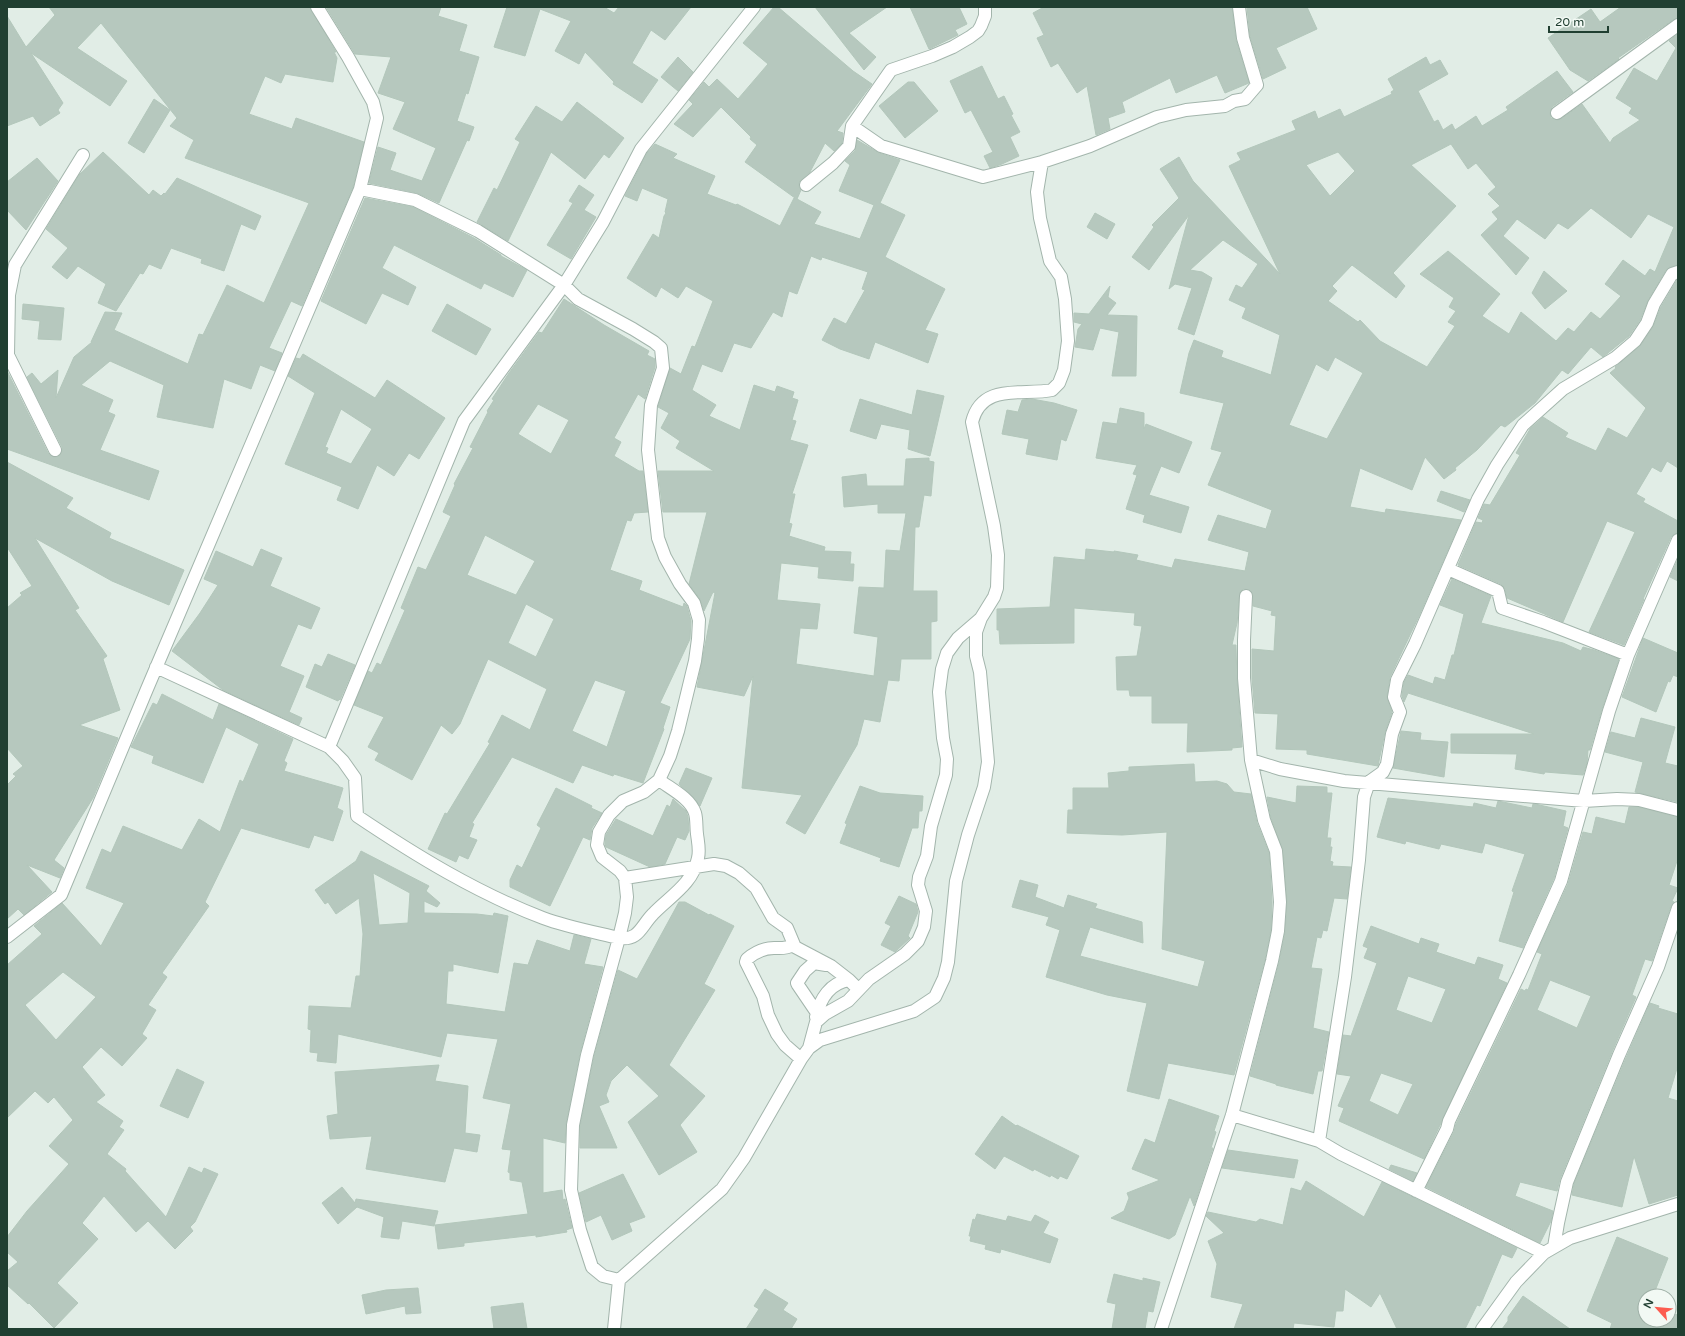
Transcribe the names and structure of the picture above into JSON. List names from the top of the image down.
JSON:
{
  "scale_bar": "20 m",
  "north": "top left"
}
